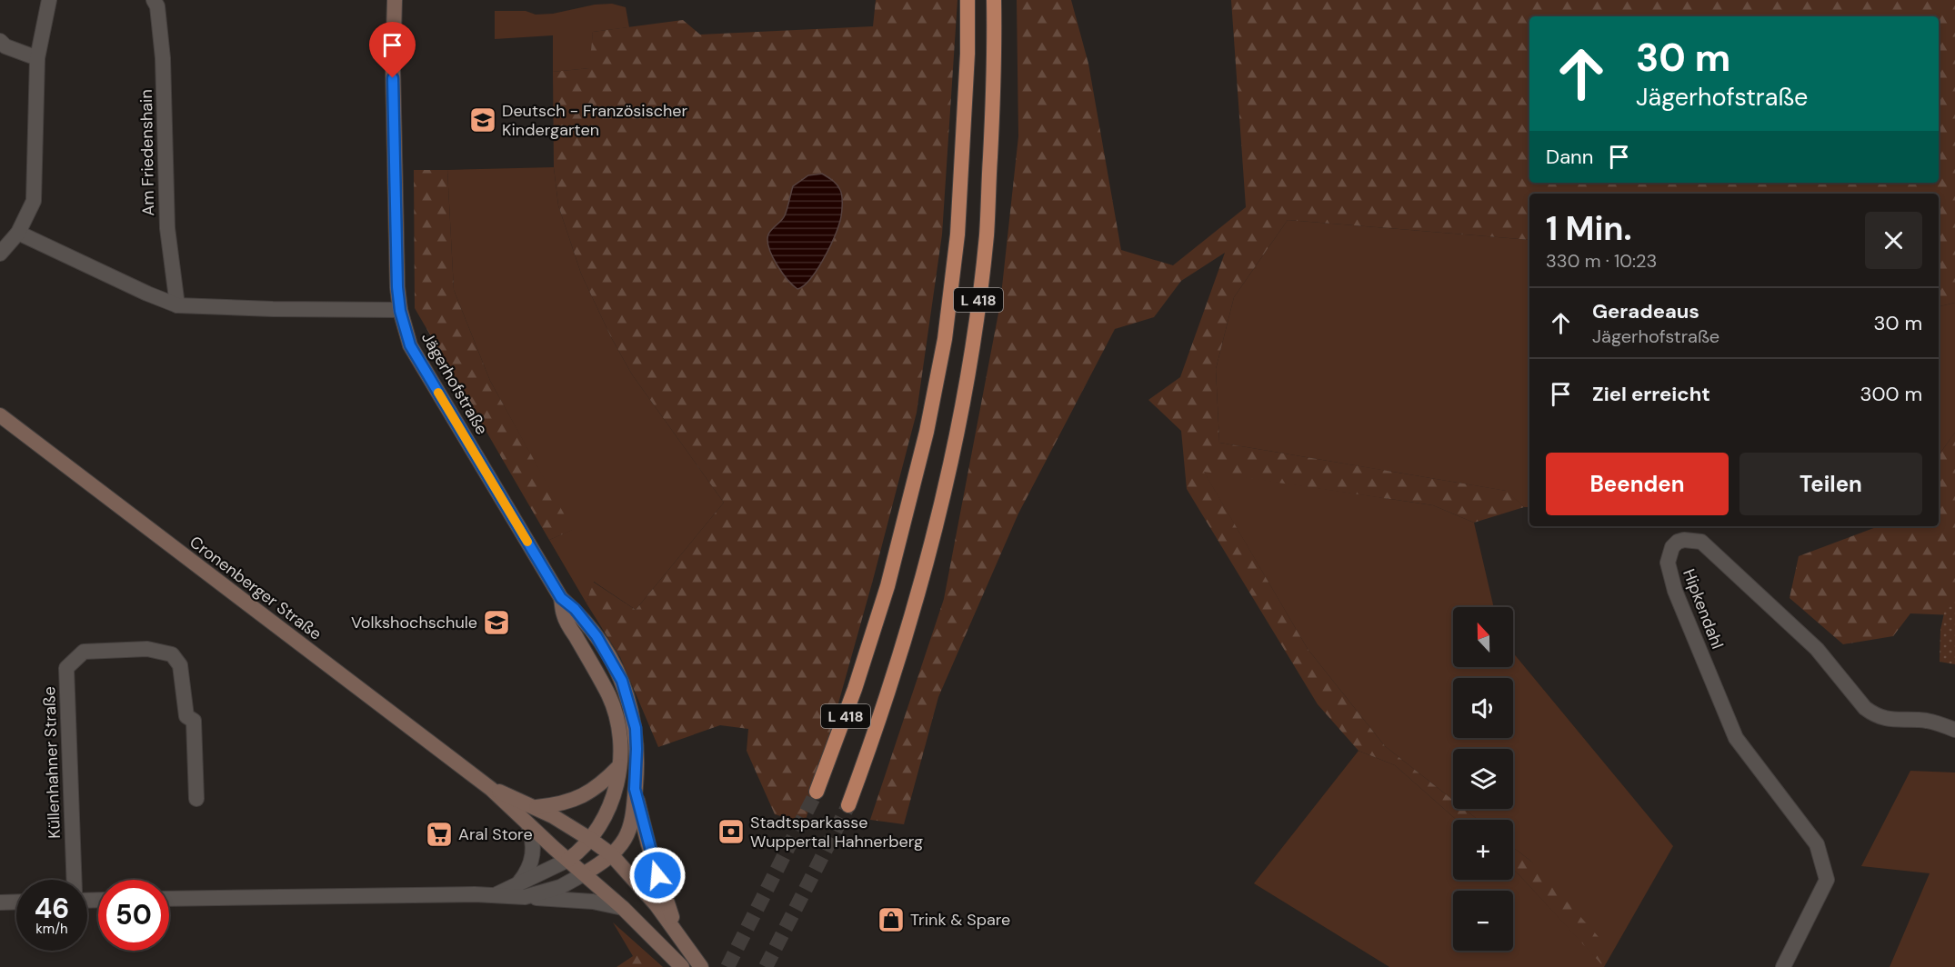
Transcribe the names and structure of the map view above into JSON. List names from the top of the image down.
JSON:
{
  "streets": {
    "highway": ["L 418"],
    "main road": ["Jägerhofstraße", "Cronenberger Straße"],
    "street": ["Am Friedenshain", "Hipkendahl", "Küllenhahner Straße"]
  },
  "crossings": [
    ["Jägerhofstraße", "Cronenberger Straße"]
  ],
  "places": {
    "school or university": ["Deutsch - Französischer Kindergarten", "Volkshochschule"],
    "bank": ["Stadtsparkasse Wuppertal Hahnerberg"],
    "supermarket": ["Aral Store"],
    "shop": ["Trink & Spare"]
  },
  "north": "top",
  "page": {
    "turn": ["30 m", "Jägerhofstraße"],
    "then": "Dann",
    "heading": ["1 Min.", "330 m · 10:23"],
    "list": [
      {
        "name": "Geradeaus",
        "note": "Jägerhofstraße",
        "value": "30 m"
      },
      {
        "name": "Ziel erreicht",
        "value": "300 m"
      }
    ],
    "buttons": ["Beenden", "Teilen"],
    "map_buttons": ["+", "−"],
    "speed": "46 km/h",
    "limit": "50"
  }
}
